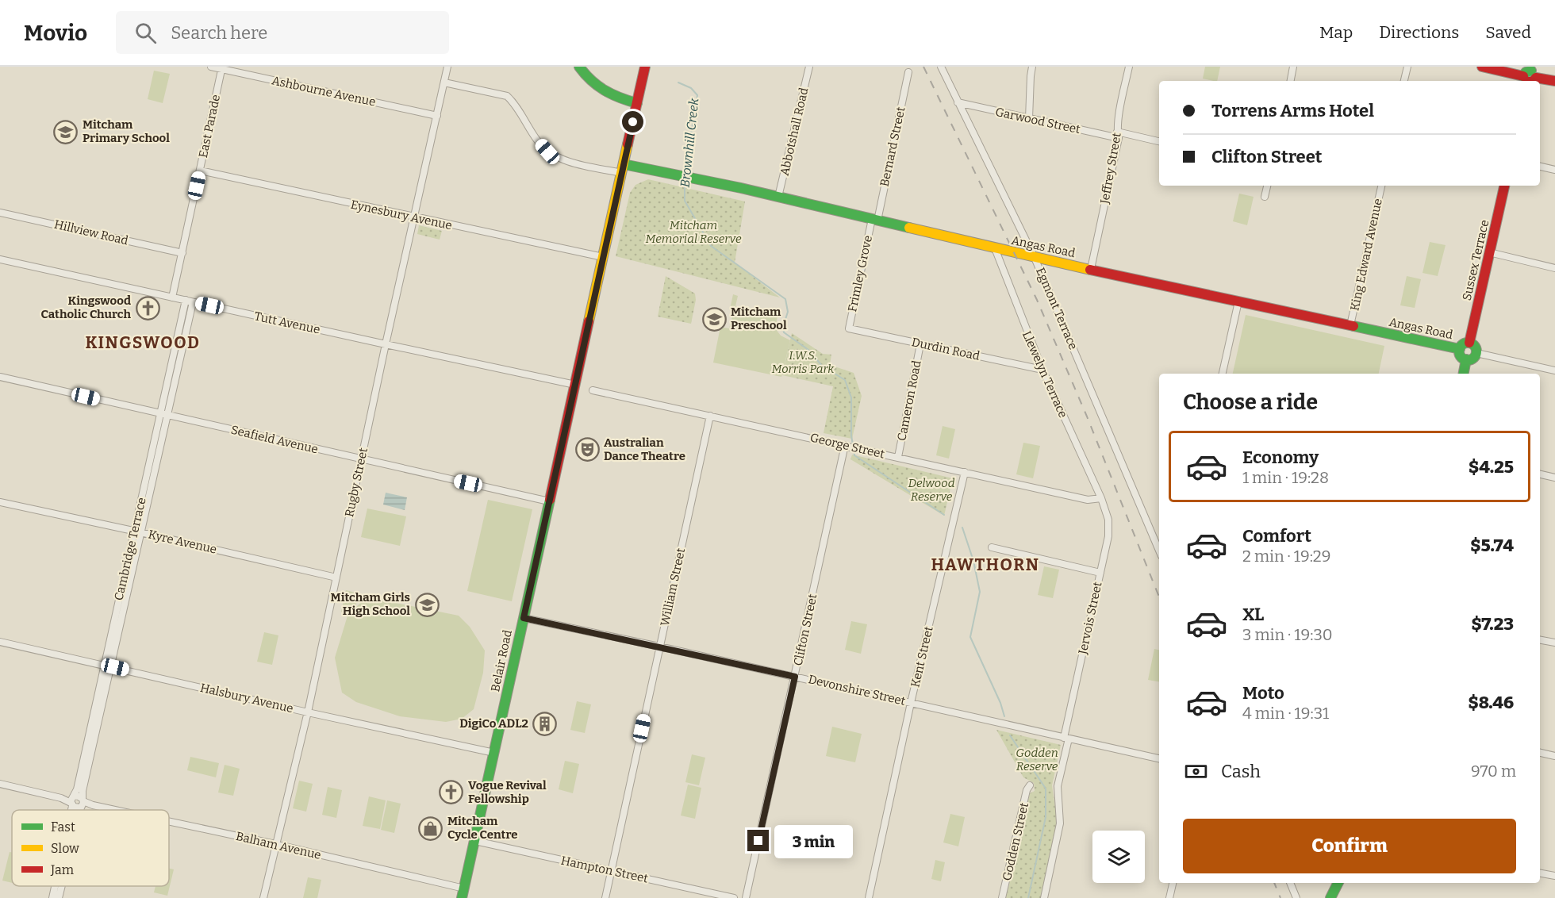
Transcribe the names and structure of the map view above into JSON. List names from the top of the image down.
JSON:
{
  "streets": {
    "street": [
      "Ashbourne Avenue",
      "Garwood Street",
      "East Parade",
      "Abbotshall Road",
      "Bernard Street",
      "Jeffrey Street",
      "Eynesbury Avenue",
      "Hillview Road",
      "Angas Road",
      "King Edward Avenue",
      "Sussex Terrace",
      "Frimley Grove",
      "Egmont Terrace",
      "Tutt Avenue",
      "Durdin Road",
      "Llewelyn Terrace",
      "Cameron Road",
      "Seafield Avenue",
      "George Street",
      "Rugby Street",
      "Kyre Avenue",
      "Cambridge Terrace",
      "William Street",
      "Jervois Street",
      "Clifton Street",
      "Kent Street",
      "Belair Road",
      "Devonshire Street",
      "Halsbury Avenue",
      "Godden Street",
      "Balham Avenue",
      "Hampton Street"
    ]
  },
  "crossings": [
    ["Ashbourne Avenue", "East Parade"],
    ["Ashbourne Avenue", "Rugby Street"],
    ["Garwood Street", "Jeffrey Street"],
    ["Garwood Street", "Egmont Terrace"],
    ["East Parade", "Eynesbury Avenue"],
    ["East Parade", "Hillview Road"],
    ["East Parade", "Tutt Avenue"],
    ["Abbotshall Road", "Angas Road"],
    ["Bernard Street", "Angas Road"],
    ["Bernard Street", "Frimley Grove"],
    ["Jeffrey Street", "Angas Road"],
    ["Eynesbury Avenue", "Rugby Street"],
    ["Eynesbury Avenue", "Belair Road"],
    ["Angas Road", "King Edward Avenue"],
    ["Angas Road", "Sussex Terrace"],
    ["Angas Road", "Frimley Grove"],
    ["Angas Road", "Egmont Terrace"],
    ["Angas Road", "Llewelyn Terrace"],
    ["Angas Road", "Belair Road"],
    ["Frimley Grove", "Durdin Road"],
    ["Tutt Avenue", "Rugby Street"],
    ["Tutt Avenue", "Cambridge Terrace"],
    ["Tutt Avenue", "Belair Road"],
    ["Durdin Road", "Llewelyn Terrace"],
    ["Durdin Road", "Cameron Road"],
    ["Llewelyn Terrace", "George Street"],
    ["Llewelyn Terrace", "Jervois Street"],
    ["Cameron Road", "George Street"],
    ["Seafield Avenue", "Rugby Street"],
    ["Seafield Avenue", "Cambridge Terrace"],
    ["Seafield Avenue", "Belair Road"],
    ["George Street", "William Street"],
    ["George Street", "Jervois Street"],
    ["George Street", "Clifton Street"],
    ["George Street", "Kent Street"],
    ["Rugby Street", "Kyre Avenue"],
    ["Rugby Street", "Halsbury Avenue"],
    ["Rugby Street", "Balham Avenue"],
    ["Kyre Avenue", "Cambridge Terrace"],
    ["Cambridge Terrace", "Halsbury Avenue"],
    ["Cambridge Terrace", "Balham Avenue"],
    ["William Street", "Devonshire Street"],
    ["William Street", "Hampton Street"],
    ["Jervois Street", "Devonshire Street"],
    ["Clifton Street", "Devonshire Street"],
    ["Kent Street", "Devonshire Street"],
    ["Belair Road", "Devonshire Street"],
    ["Belair Road", "Halsbury Avenue"],
    ["Belair Road", "Balham Avenue"],
    ["Belair Road", "Hampton Street"]
  ],
  "districts": ["KINGSWOOD", "HAWTHORN"],
  "water": ["Brownhill Creek"],
  "parks": [
    "Mitcham Memorial Reserve",
    "I.W.S. Morris Park",
    "Delwood Reserve",
    "Godden Reserve"
  ],
  "places": {
    "school or university": ["Mitcham Primary School", "Mitcham Preschool", "Mitcham Girls High School"],
    "church": ["Kingswood Catholic Church", "Vogue Revival Fellowship"],
    "theatre": ["Australian Dance Theatre"],
    "building": ["DigiCo ADL2"],
    "shop": ["Mitcham Cycle Centre"]
  },
  "legend": ["Fast", "Slow", "Jam"],
  "page": {
    "header": "Movio",
    "search": "Search here",
    "nav": ["Map", "Directions", "Saved"],
    "banner": ["Torrens Arms Hotel", "Clifton Street"],
    "heading": "Choose a ride",
    "list": [
      {
        "name": "Economy",
        "note": "1 min · 19:28",
        "value": "$4.25"
      },
      {
        "name": "Comfort",
        "note": "2 min · 19:29",
        "value": "$5.74"
      },
      {
        "name": "XL",
        "note": "3 min · 19:30",
        "value": "$7.23"
      },
      {
        "name": "Moto",
        "note": "4 min · 19:31",
        "value": "$8.46"
      }
    ],
    "pay": ["Cash", "970 m"],
    "buttons": "Confirm",
    "bubble": "3 min"
  }
}
